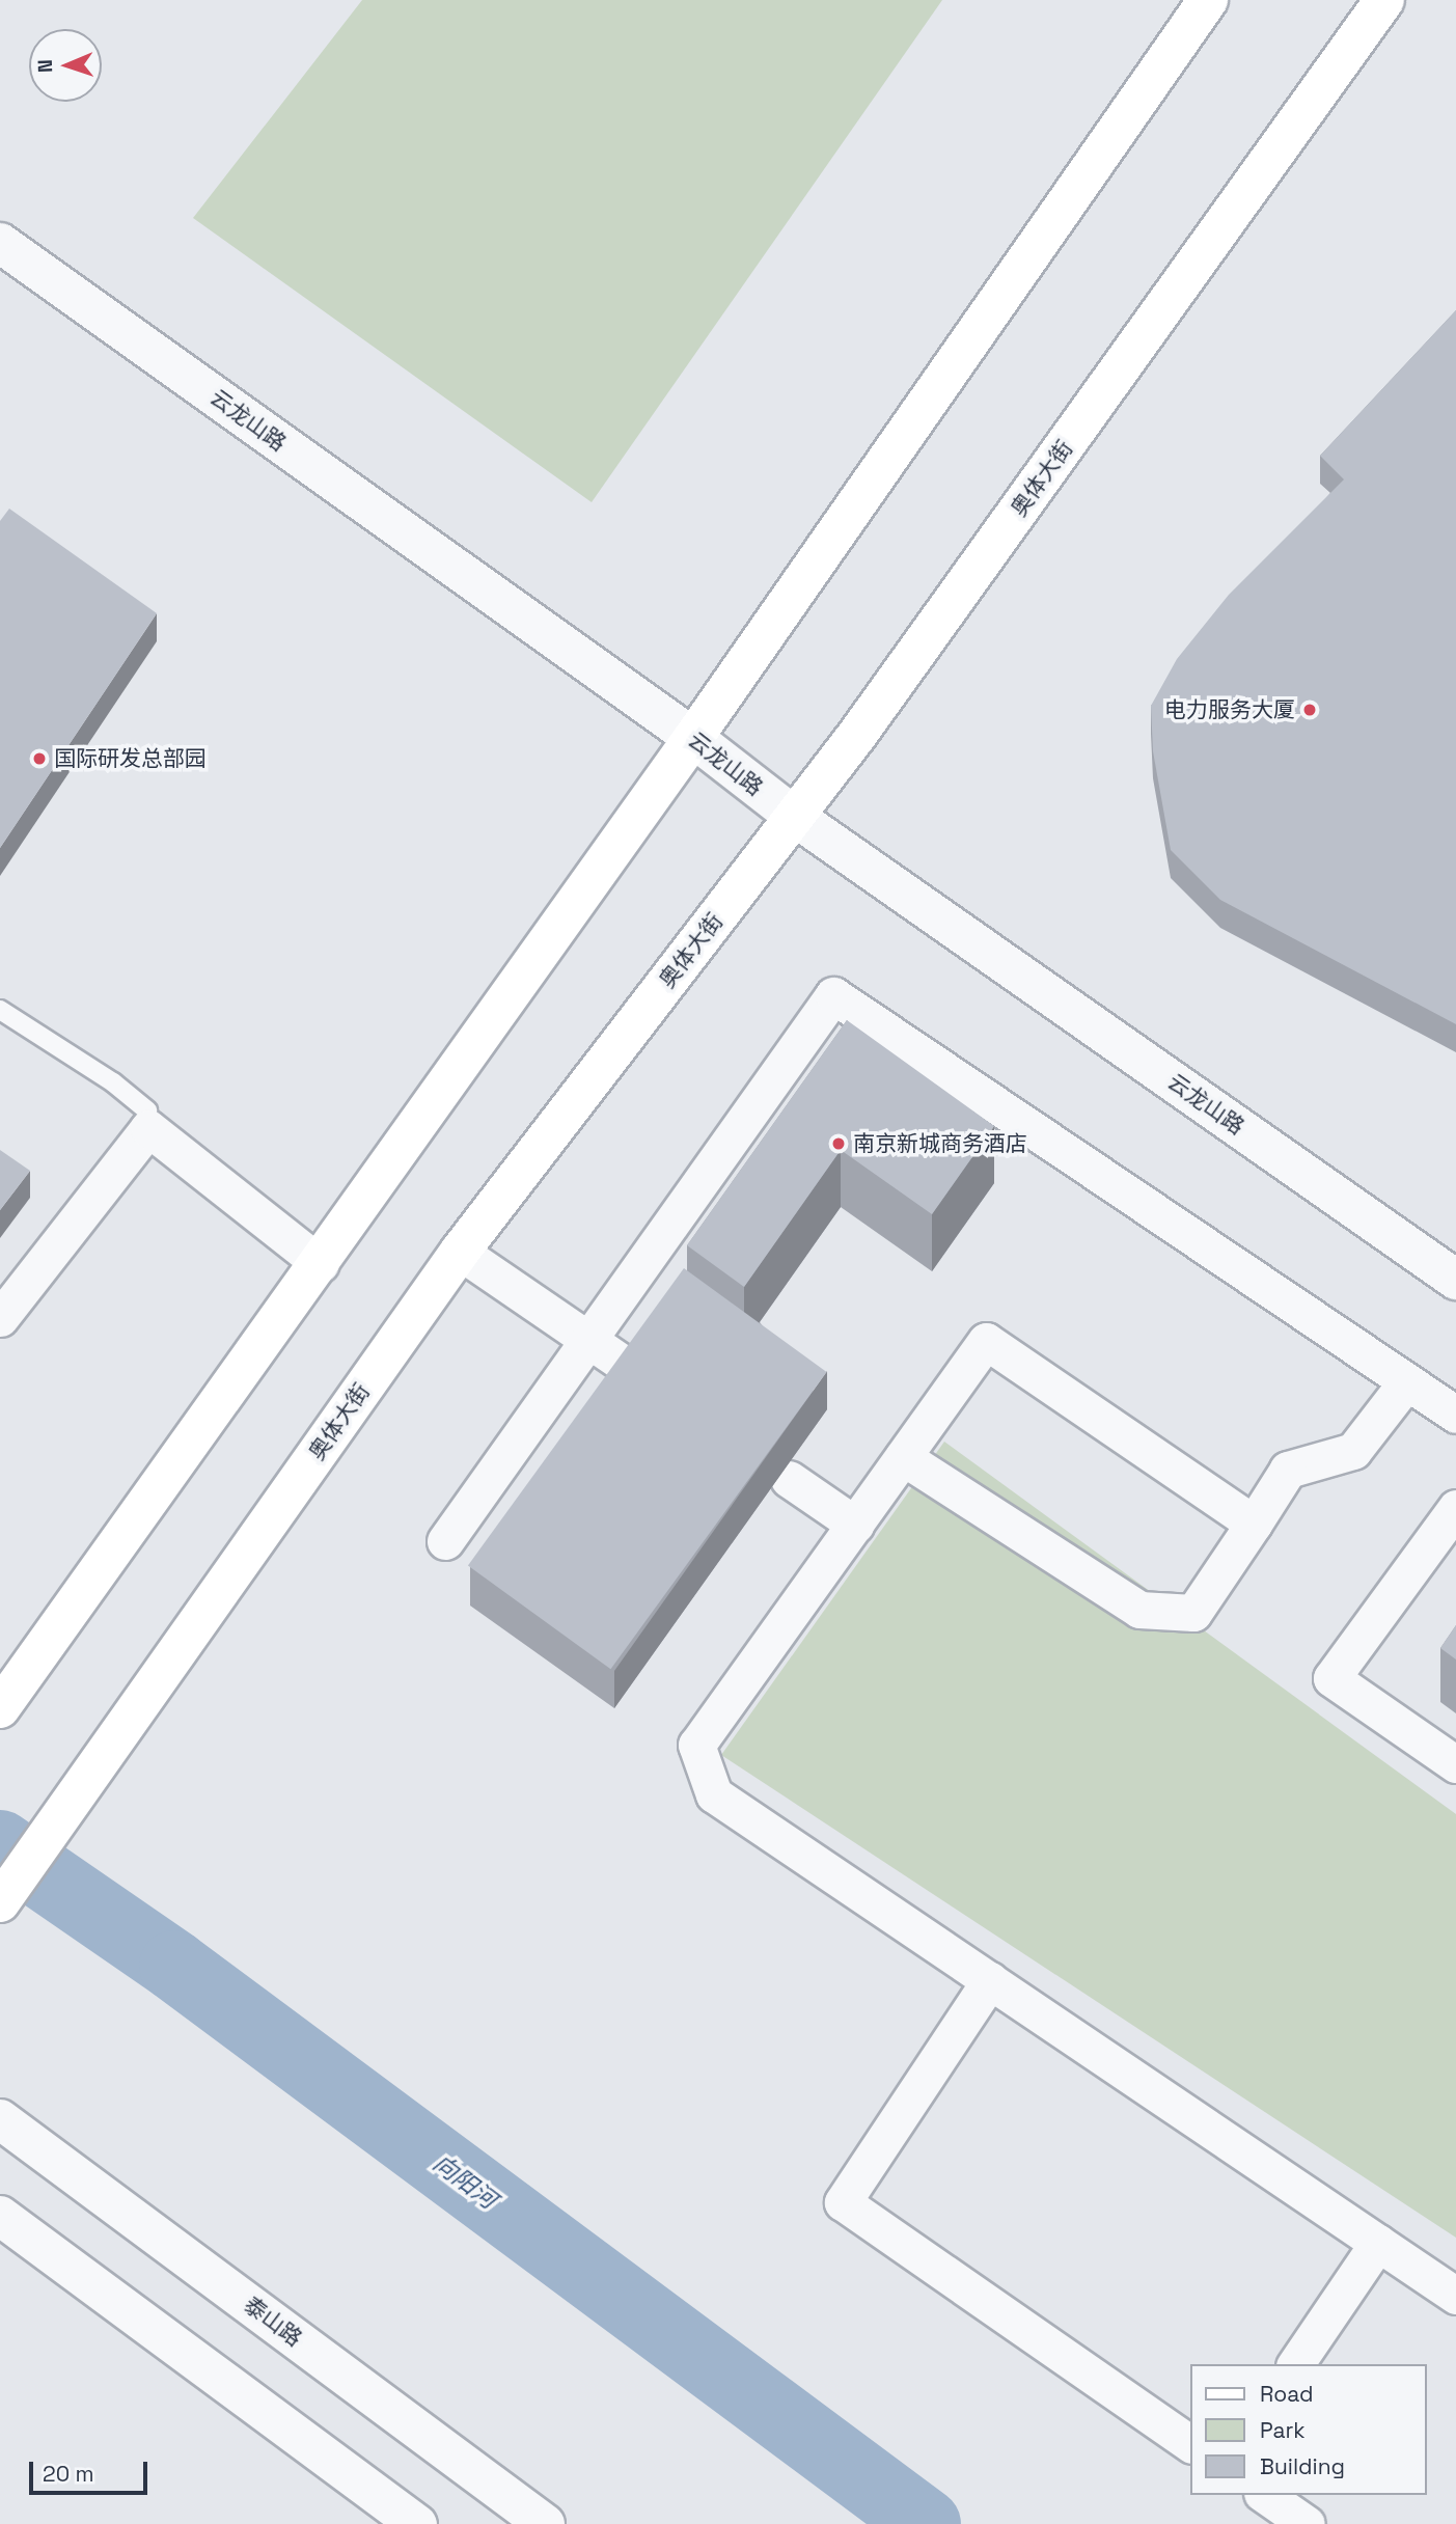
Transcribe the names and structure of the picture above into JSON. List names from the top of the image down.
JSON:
{
  "streets": {
    "main road": ["奥体大街"],
    "street": ["云龙山路", "泰山路"]
  },
  "crossings": [
    ["云龙山路", "奥体大街"]
  ],
  "water": ["向阳河"],
  "places": ["电力服务大厦", "国际研发总部园", "南京新城商务酒店"],
  "legend": ["Road", "Park", "Building"],
  "scale_bar": "20 m",
  "north": "left"
}
